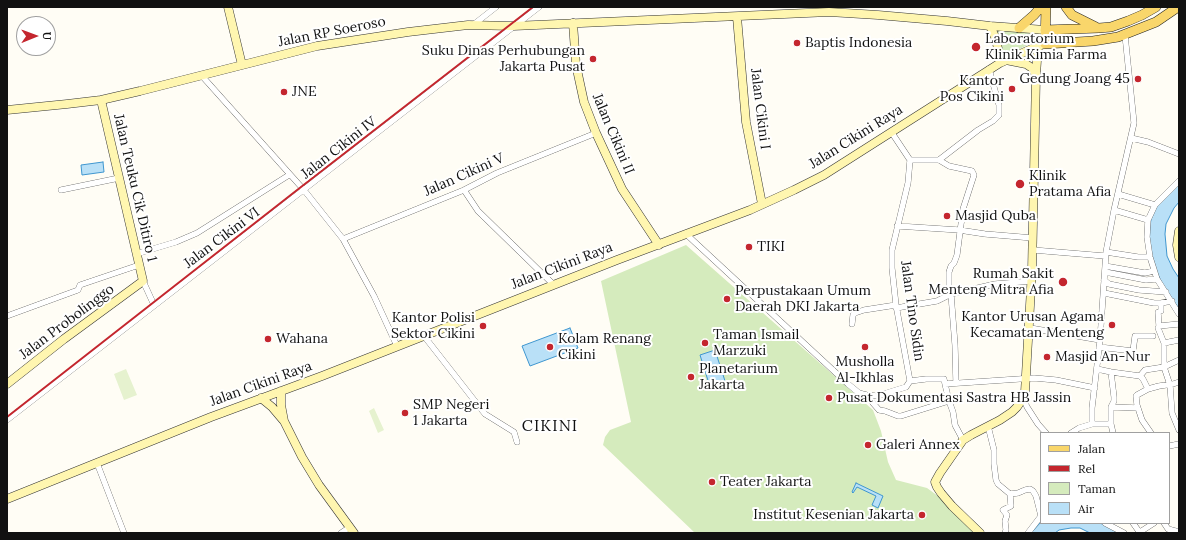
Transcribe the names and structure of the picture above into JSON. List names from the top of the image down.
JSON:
{
  "streets": {
    "main road": [
      "Jalan RP Soeroso",
      "Jalan Cikini I",
      "Jalan Cikini II",
      "Jalan Cikini Raya",
      "Jalan Teuku Cik Ditiro 1",
      "Jalan Probolinggo"
    ],
    "street": [
      "Jalan Cikini IV",
      "Jalan Cikini V",
      "Jalan Cikini VI",
      "Jalan Tino Sidin"
    ]
  },
  "crossings": [
    ["Jalan RP Soeroso", "Jalan Cikini I"],
    ["Jalan RP Soeroso", "Jalan Cikini II"],
    ["Jalan RP Soeroso", "Jalan Cikini IV"],
    ["Jalan RP Soeroso", "Jalan Teuku Cik Ditiro 1"],
    ["Jalan Cikini I", "Jalan Cikini Raya"],
    ["Jalan Cikini II", "Jalan Cikini Raya"],
    ["Jalan Cikini II", "Jalan Cikini V"],
    ["Jalan Cikini Raya", "Jalan Cikini IV"],
    ["Jalan Cikini IV", "Jalan Cikini V"],
    ["Jalan Cikini IV", "Jalan Cikini VI"],
    ["Jalan Teuku Cik Ditiro 1", "Jalan Probolinggo"]
  ],
  "districts": ["CIKINI"],
  "places": [
    "Baptis Indonesia",
    "Laboratorium Klinik Kimia Farma",
    "Suku Dinas Perhubungan Jakarta Pusat",
    "Gedung Joang 45",
    "Kantor Pos Cikini",
    "JNE",
    "Klinik Pratama Afia",
    "Masjid Quba",
    "TIKI",
    "Rumah Sakit Menteng Mitra Afia",
    "Perpustakaan Umum Daerah DKI Jakarta",
    "Kantor Urusan Agama Kecamatan Menteng",
    "Kantor Polisi Sektor Cikini",
    "Wahana",
    "Taman Ismail Marzuki",
    "Kolam Renang Cikini",
    "Musholla Al-Ikhlas",
    "Masjid An-Nur",
    "Planetarium Jakarta",
    "Pusat Dokumentasi Sastra HB Jassin",
    "SMP Negeri 1 Jakarta",
    "Galeri Annex",
    "Teater Jakarta",
    "Institut Kesenian Jakarta"
  ],
  "legend": [
    "Jalan",
    "Rel",
    "Taman",
    "Air"
  ],
  "north": "right"
}
